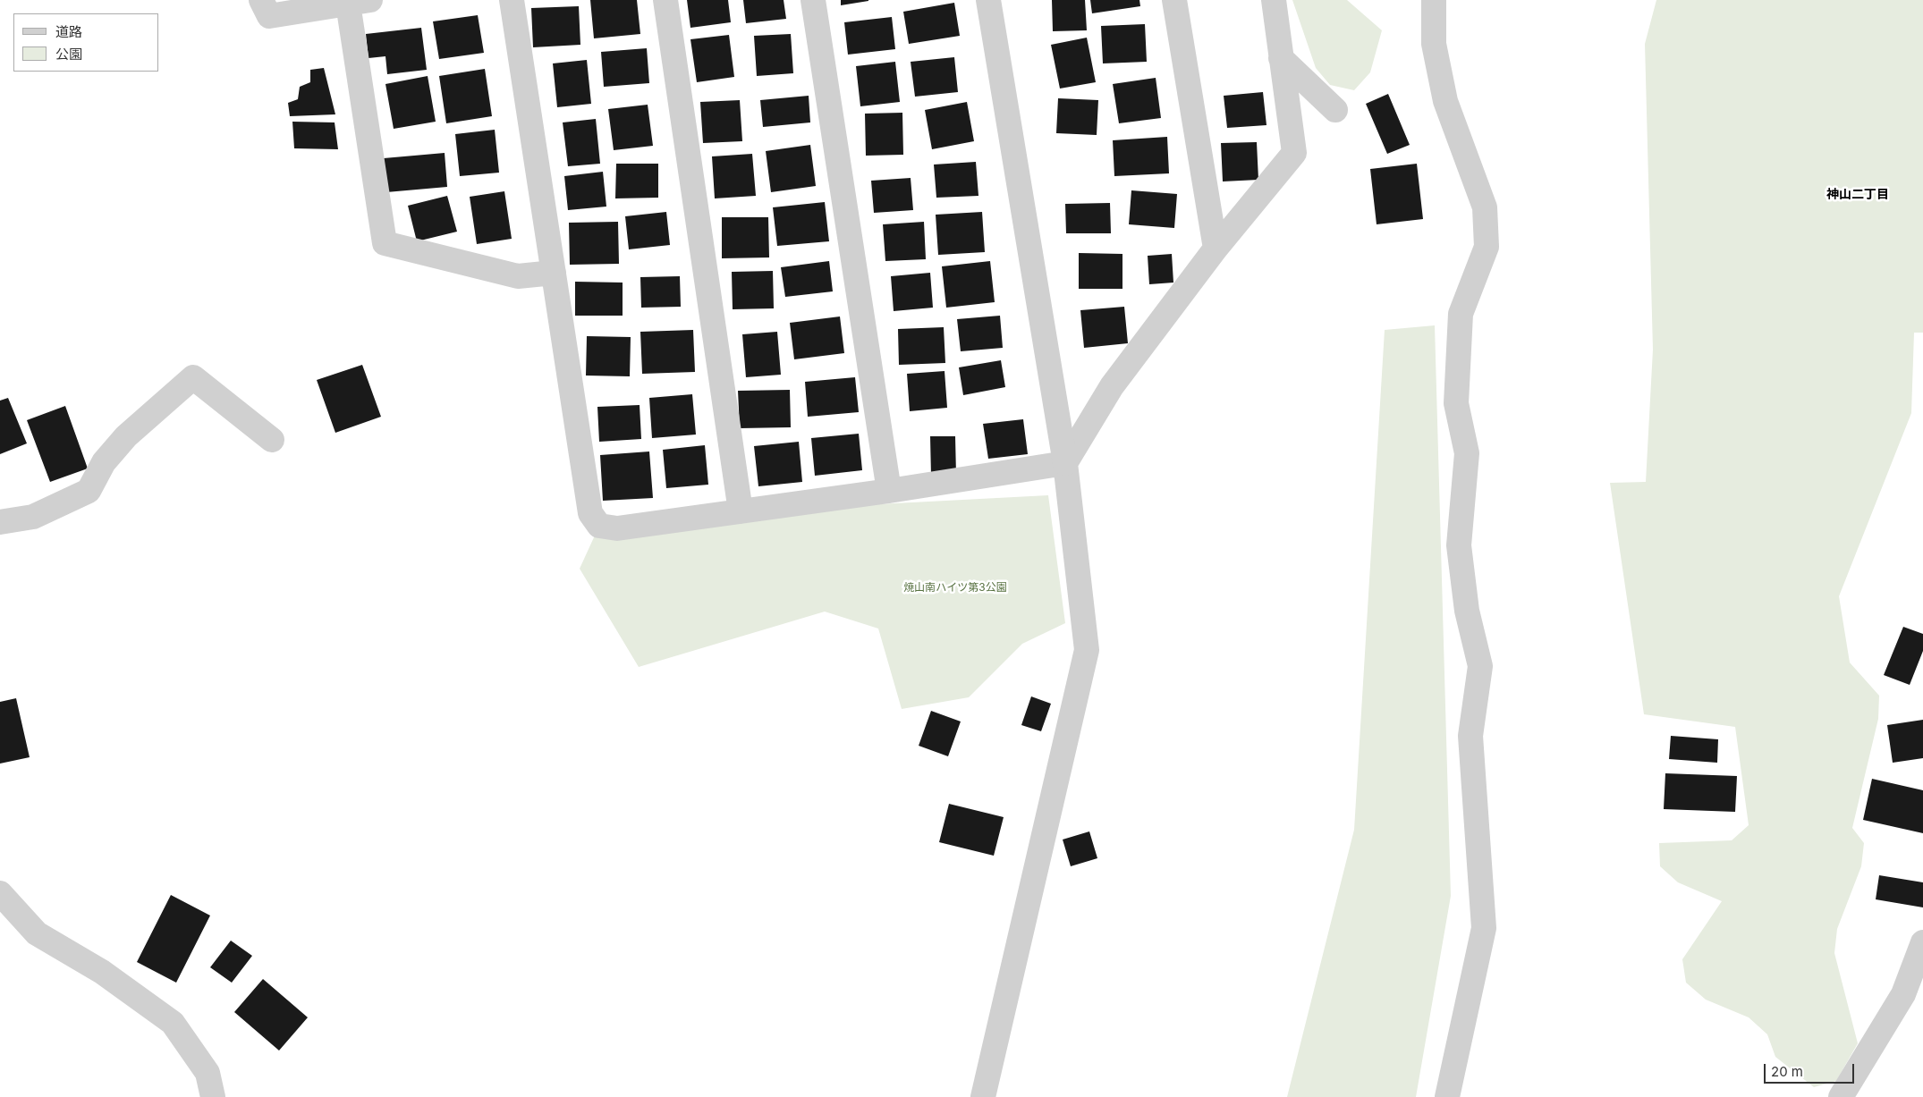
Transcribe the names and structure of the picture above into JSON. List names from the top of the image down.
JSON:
{
  "districts": ["神山二丁目"],
  "parks": ["焼山南ハイツ第3公園"],
  "legend": ["道路", "公園"],
  "scale_bar": "20 m"
}
